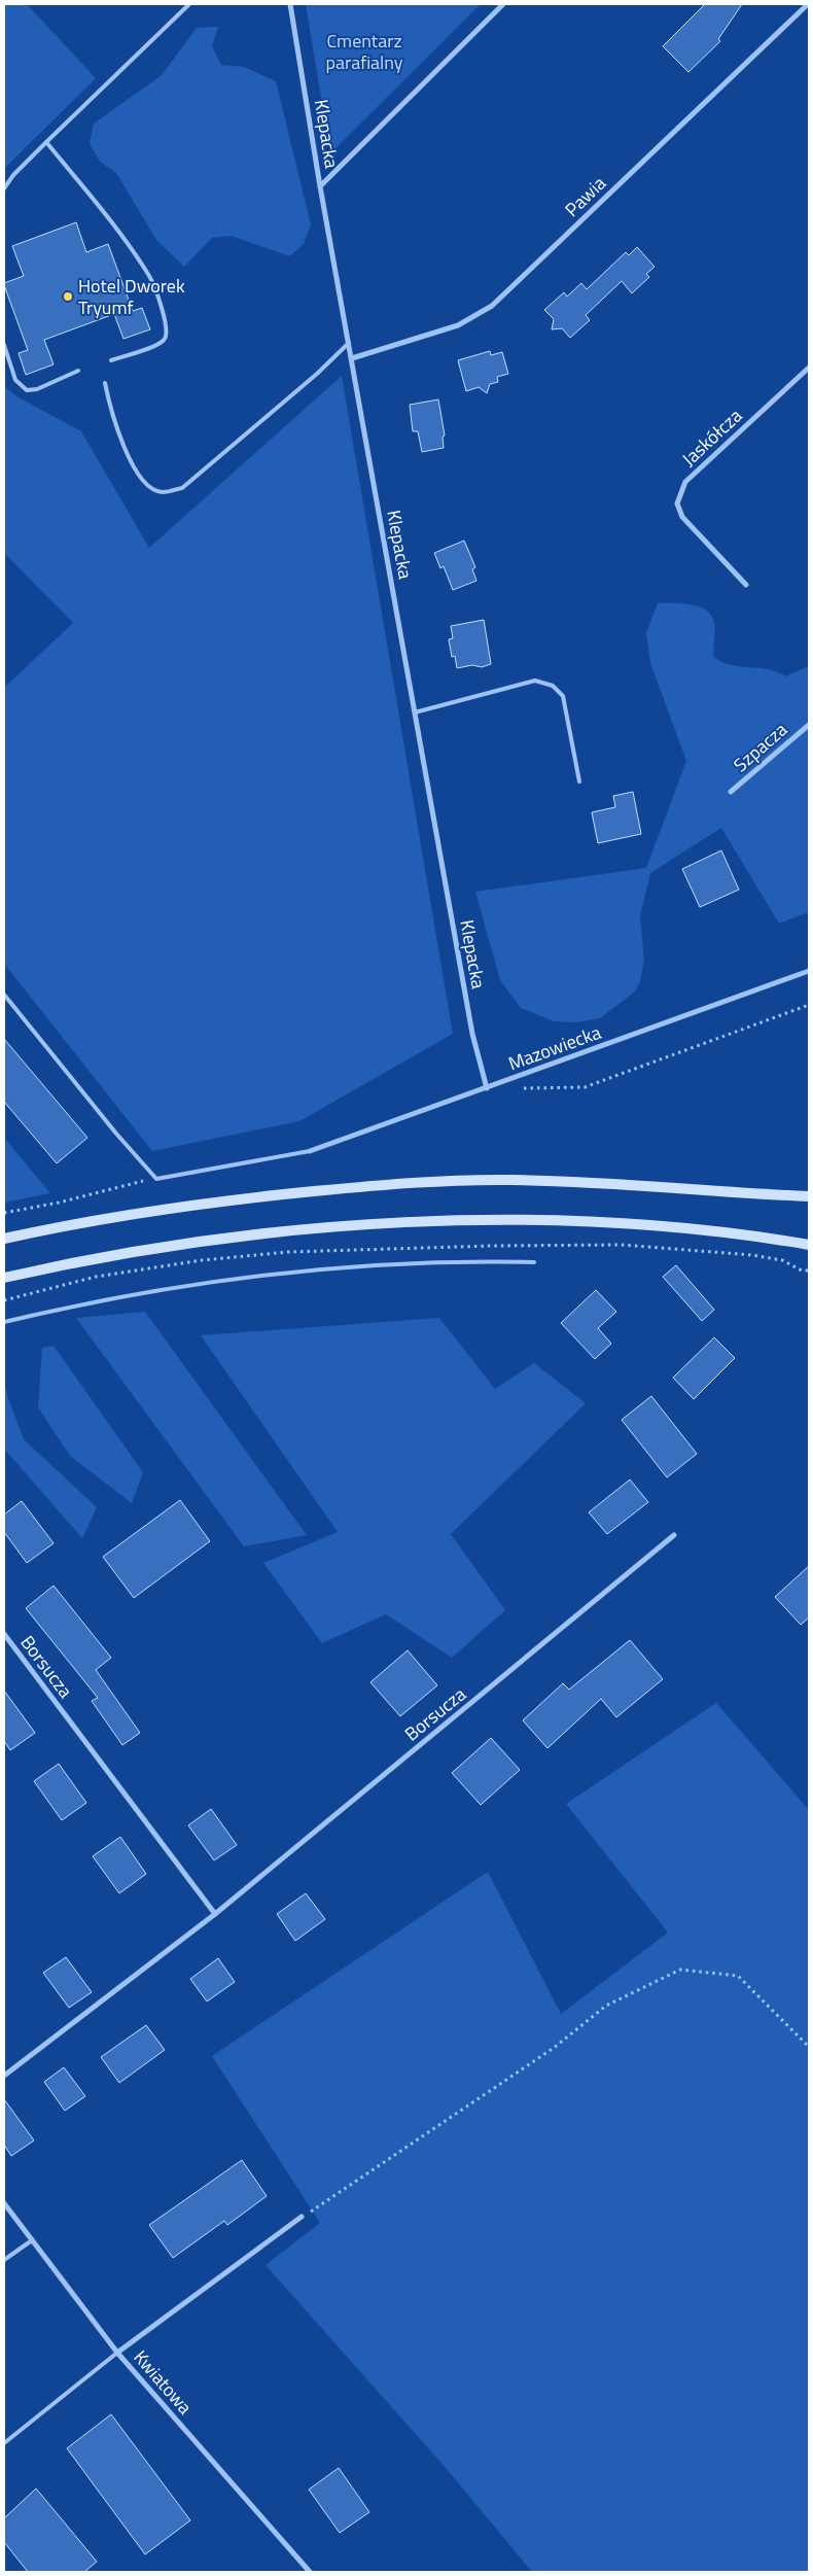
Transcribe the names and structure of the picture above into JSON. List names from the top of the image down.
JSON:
{
  "streets": {
    "street": [
      "Klepacka",
      "Pawia",
      "Jaskółcza",
      "Szpacza",
      "Mazowiecka",
      "Borsucza",
      "Kwiatowa"
    ]
  },
  "crossings": [
    ["Klepacka", "Pawia"],
    ["Klepacka", "Mazowiecka"]
  ],
  "parks": ["Cmentarz parafialny"],
  "places": ["Hotel Dworek Tryumf"]
}
